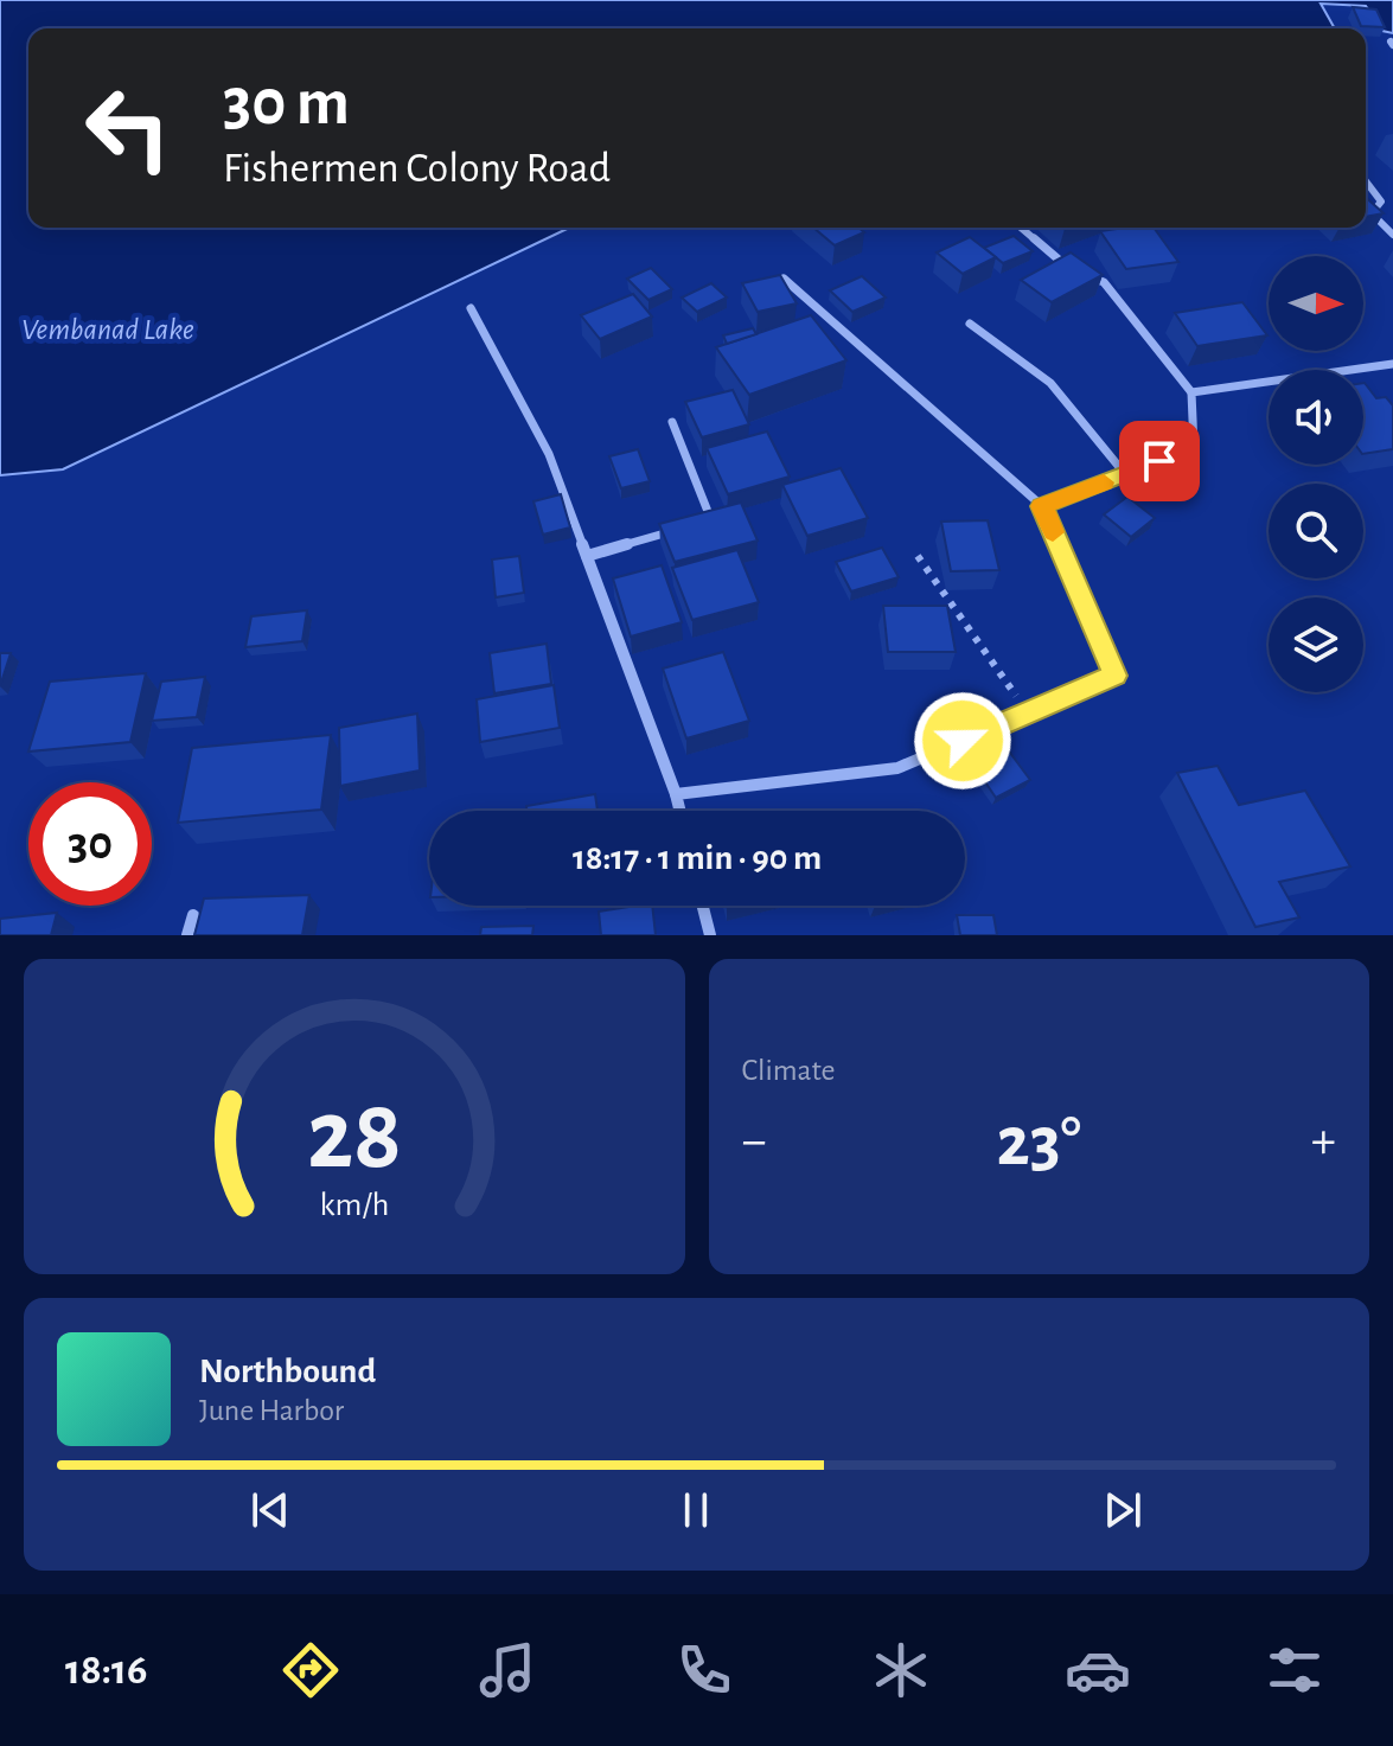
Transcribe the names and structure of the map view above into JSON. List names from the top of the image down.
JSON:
{
  "water": ["Vembanad Lake"],
  "north": "right",
  "page": {
    "turn": ["30 m", "Fishermen Colony Road"],
    "limit": "30",
    "trip": "18:17 · 1 min · 90 m",
    "tile": "Climate",
    "heat": ["−", "23°", "+"],
    "song": ["Northbound", "June Harbor"],
    "tabs": "18:16",
    "gauge": ["28", "km/h"]
  }
}
